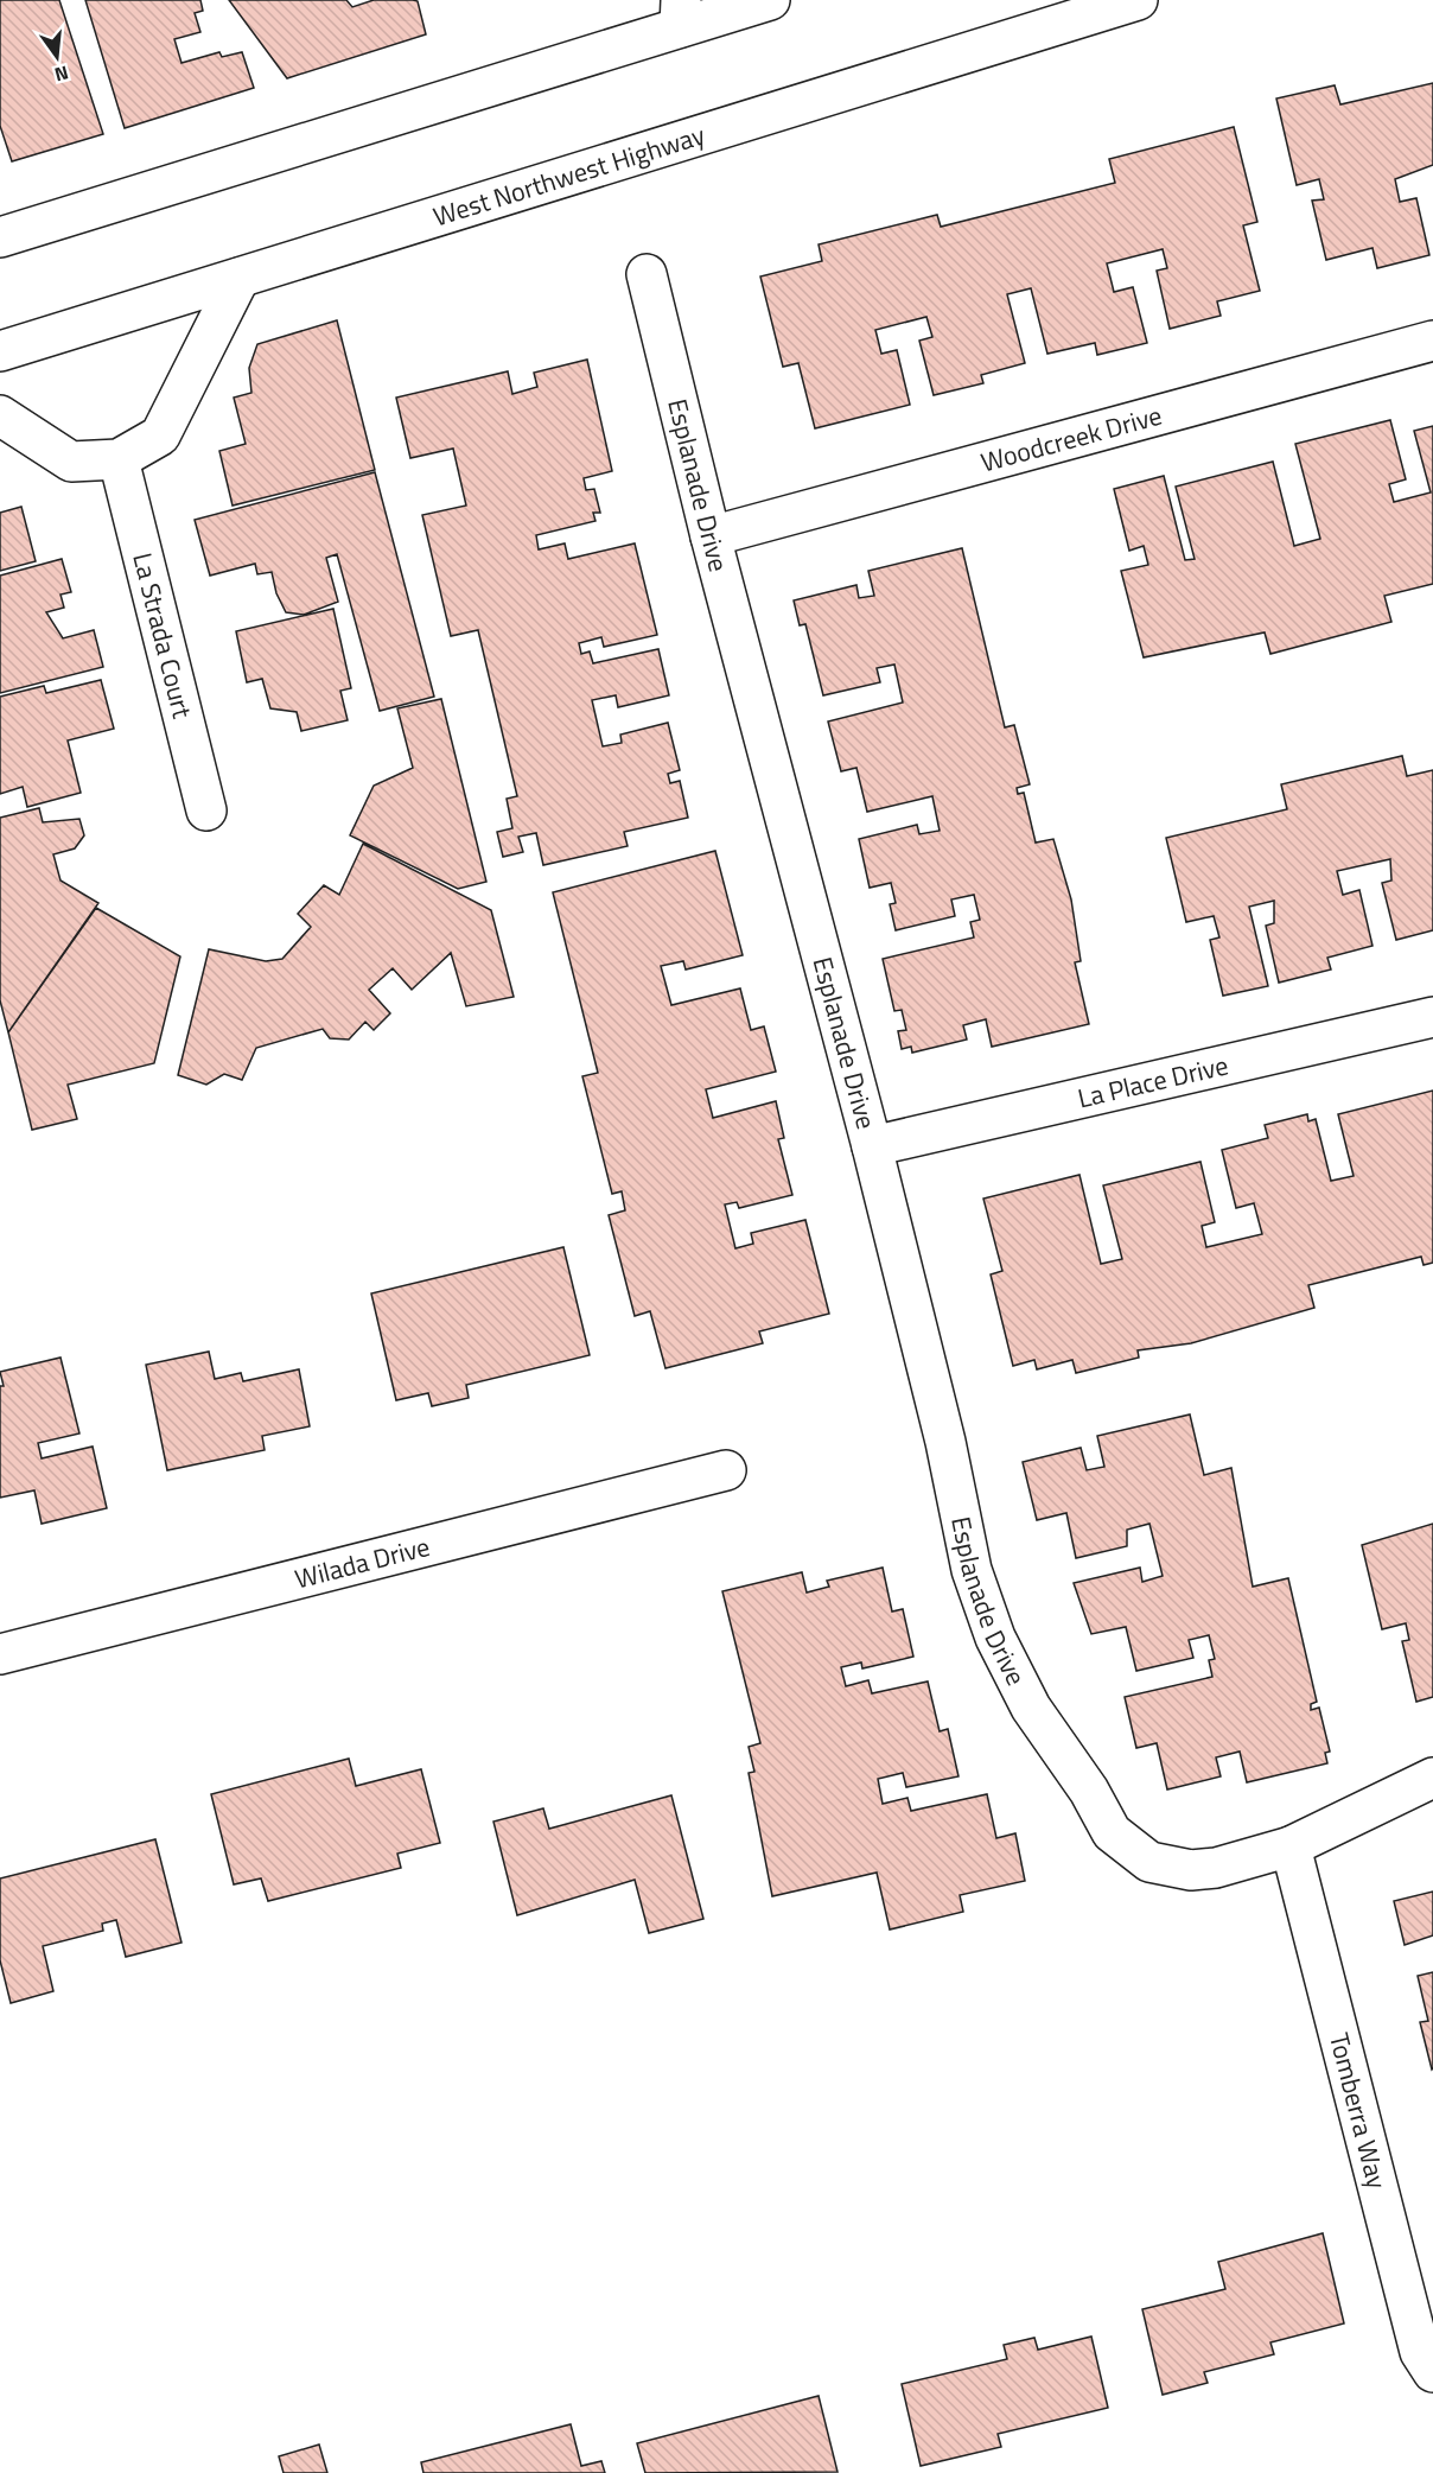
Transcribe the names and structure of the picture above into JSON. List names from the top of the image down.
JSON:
{
  "streets": {
    "street": [
      "West Northwest Highway",
      "Woodcreek Drive",
      "Esplanade Drive",
      "La Strada Court",
      "La Place Drive",
      "Wilada Drive",
      "Tomberra Way"
    ]
  },
  "crossings": [
    ["Woodcreek Drive", "Esplanade Drive"],
    ["Esplanade Drive", "La Place Drive"],
    ["Esplanade Drive", "Tomberra Way"]
  ],
  "north": "bottom"
}
